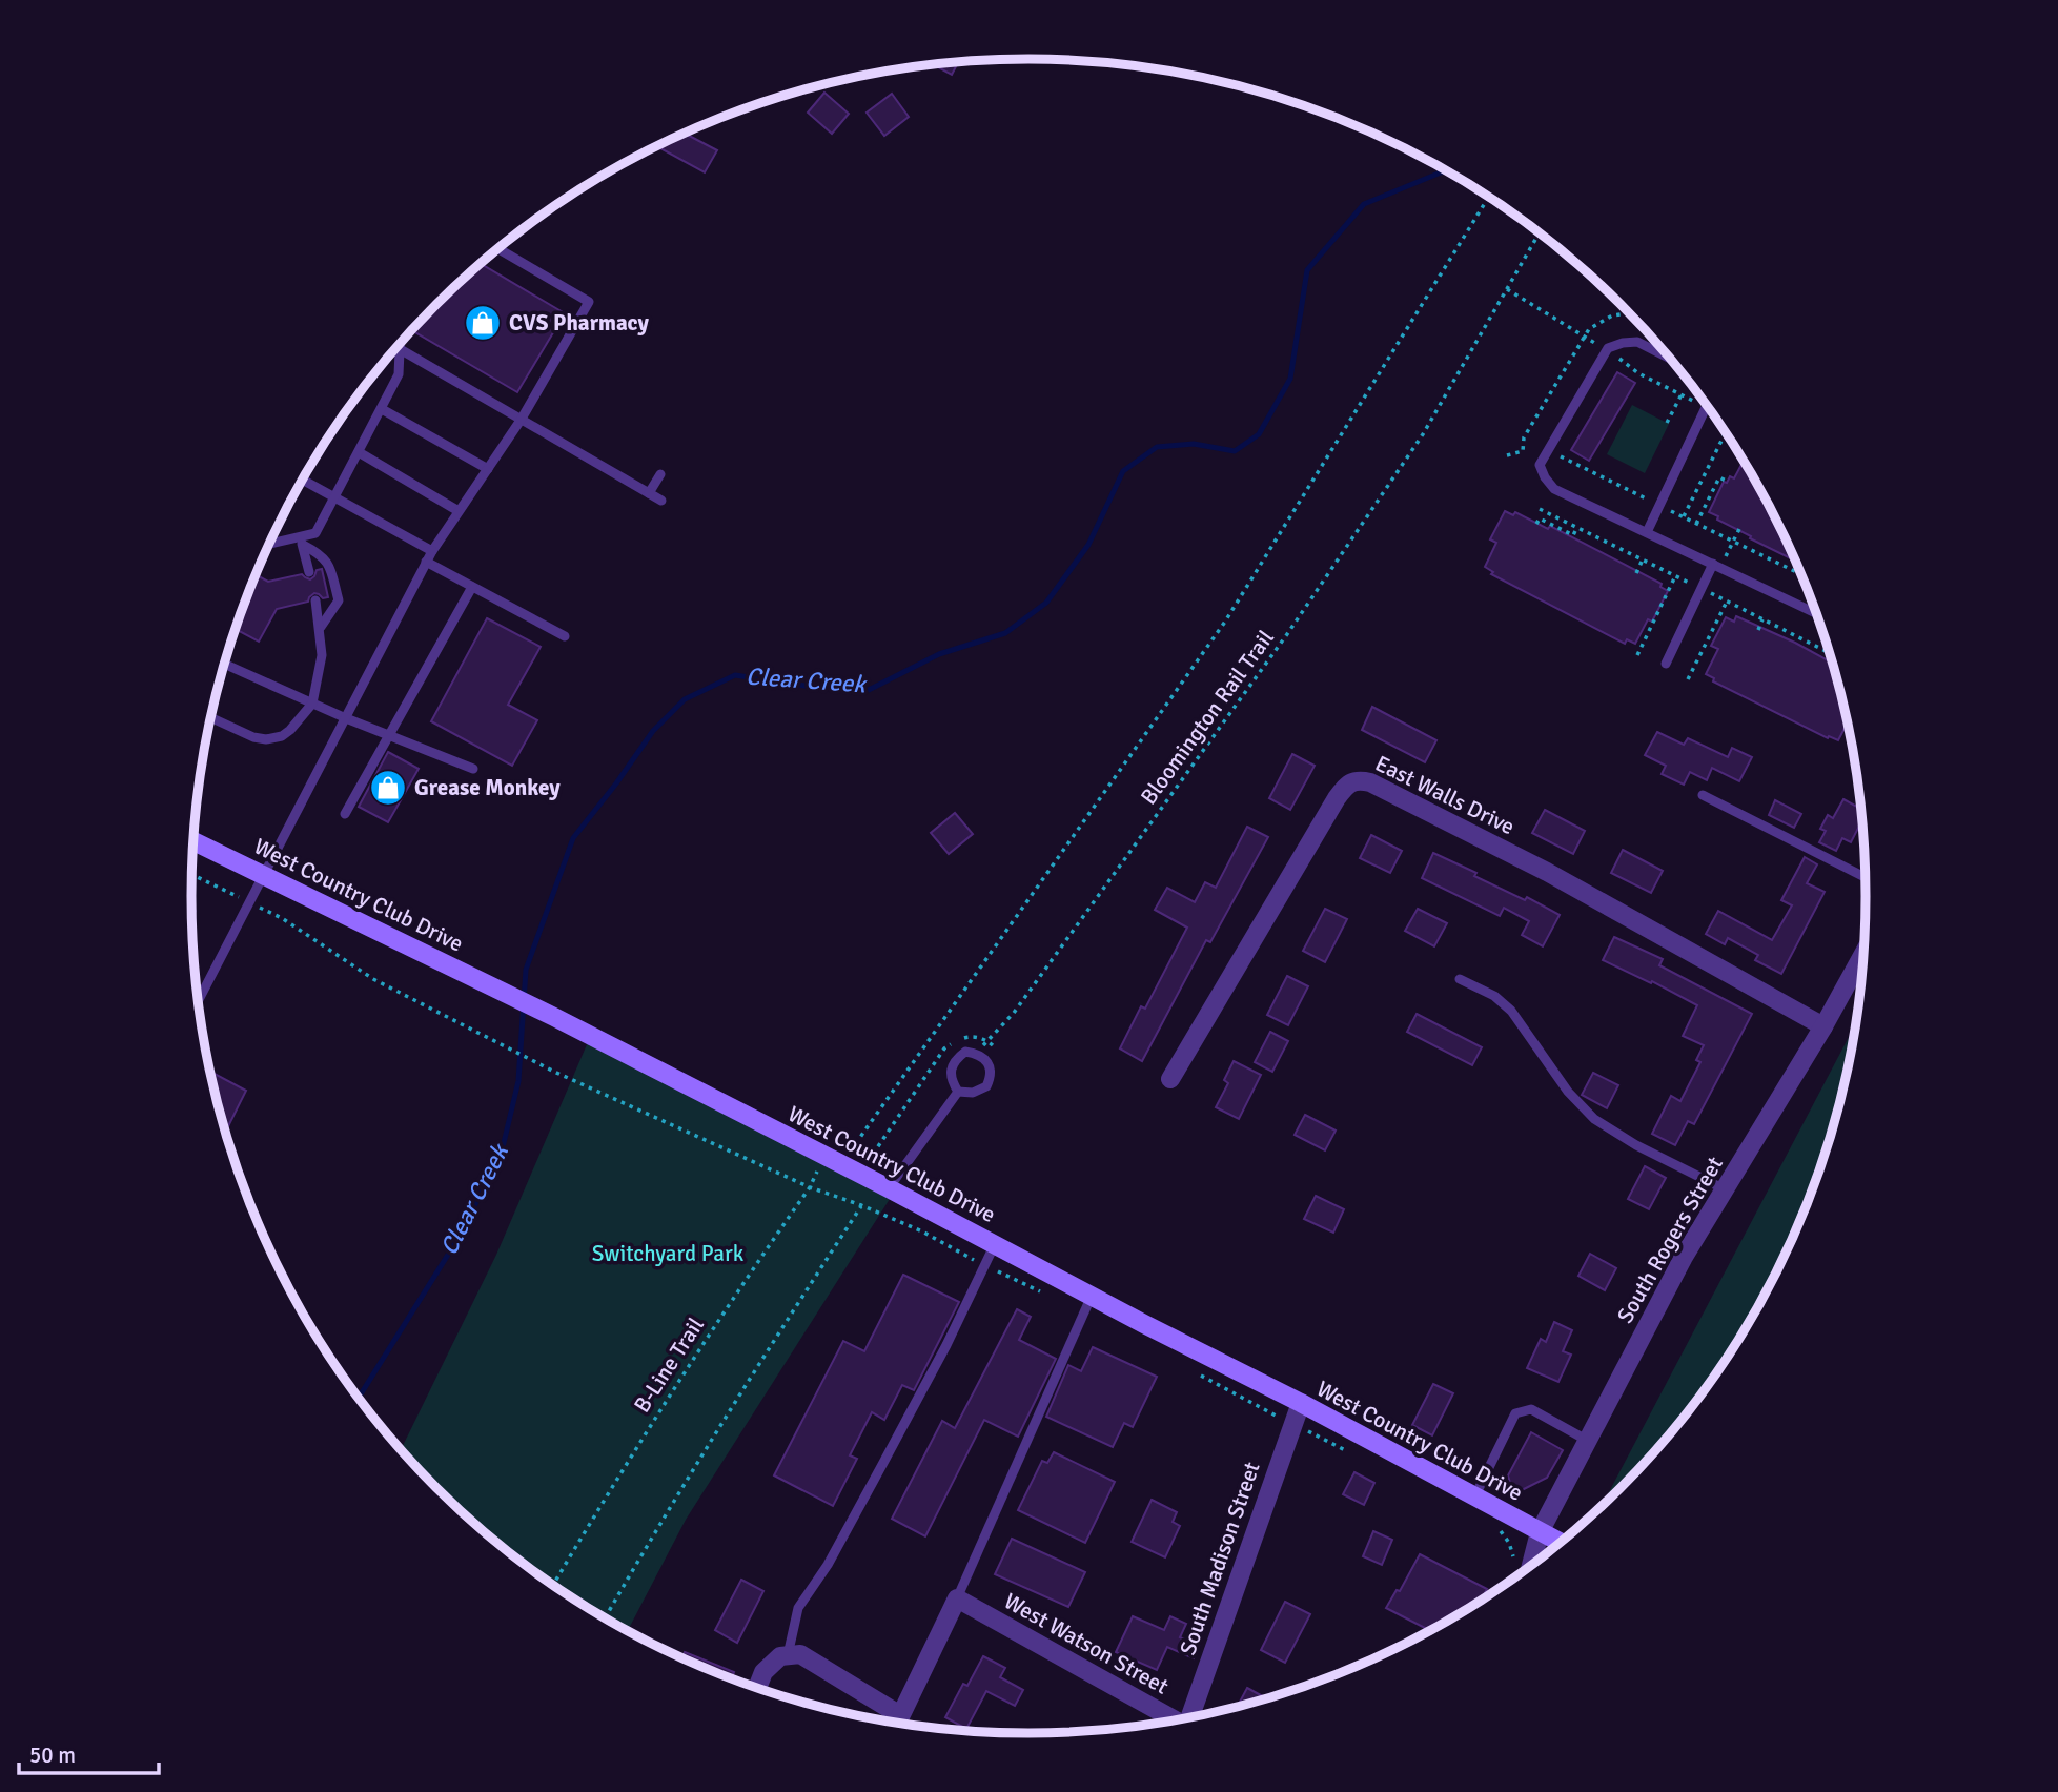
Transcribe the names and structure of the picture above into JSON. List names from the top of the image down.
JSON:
{
  "streets": {
    "main road": ["West Country Club Drive"],
    "street": [
      "East Walls Drive",
      "South Rogers Street",
      "South Madison Street",
      "West Watson Street"
    ],
    "path": ["Bloomington Rail Trail", "B-Line Trail"]
  },
  "crossings": [
    ["East Walls Drive", "South Rogers Street"],
    ["West Country Club Drive", "South Rogers Street"],
    ["West Country Club Drive", "B-Line Trail"],
    ["West Country Club Drive", "South Madison Street"]
  ],
  "water": ["Clear Creek"],
  "parks": ["Switchyard Park"],
  "places": {
    "shop": ["CVS Pharmacy", "Grease Monkey"]
  },
  "scale_bar": "50 m"
}
